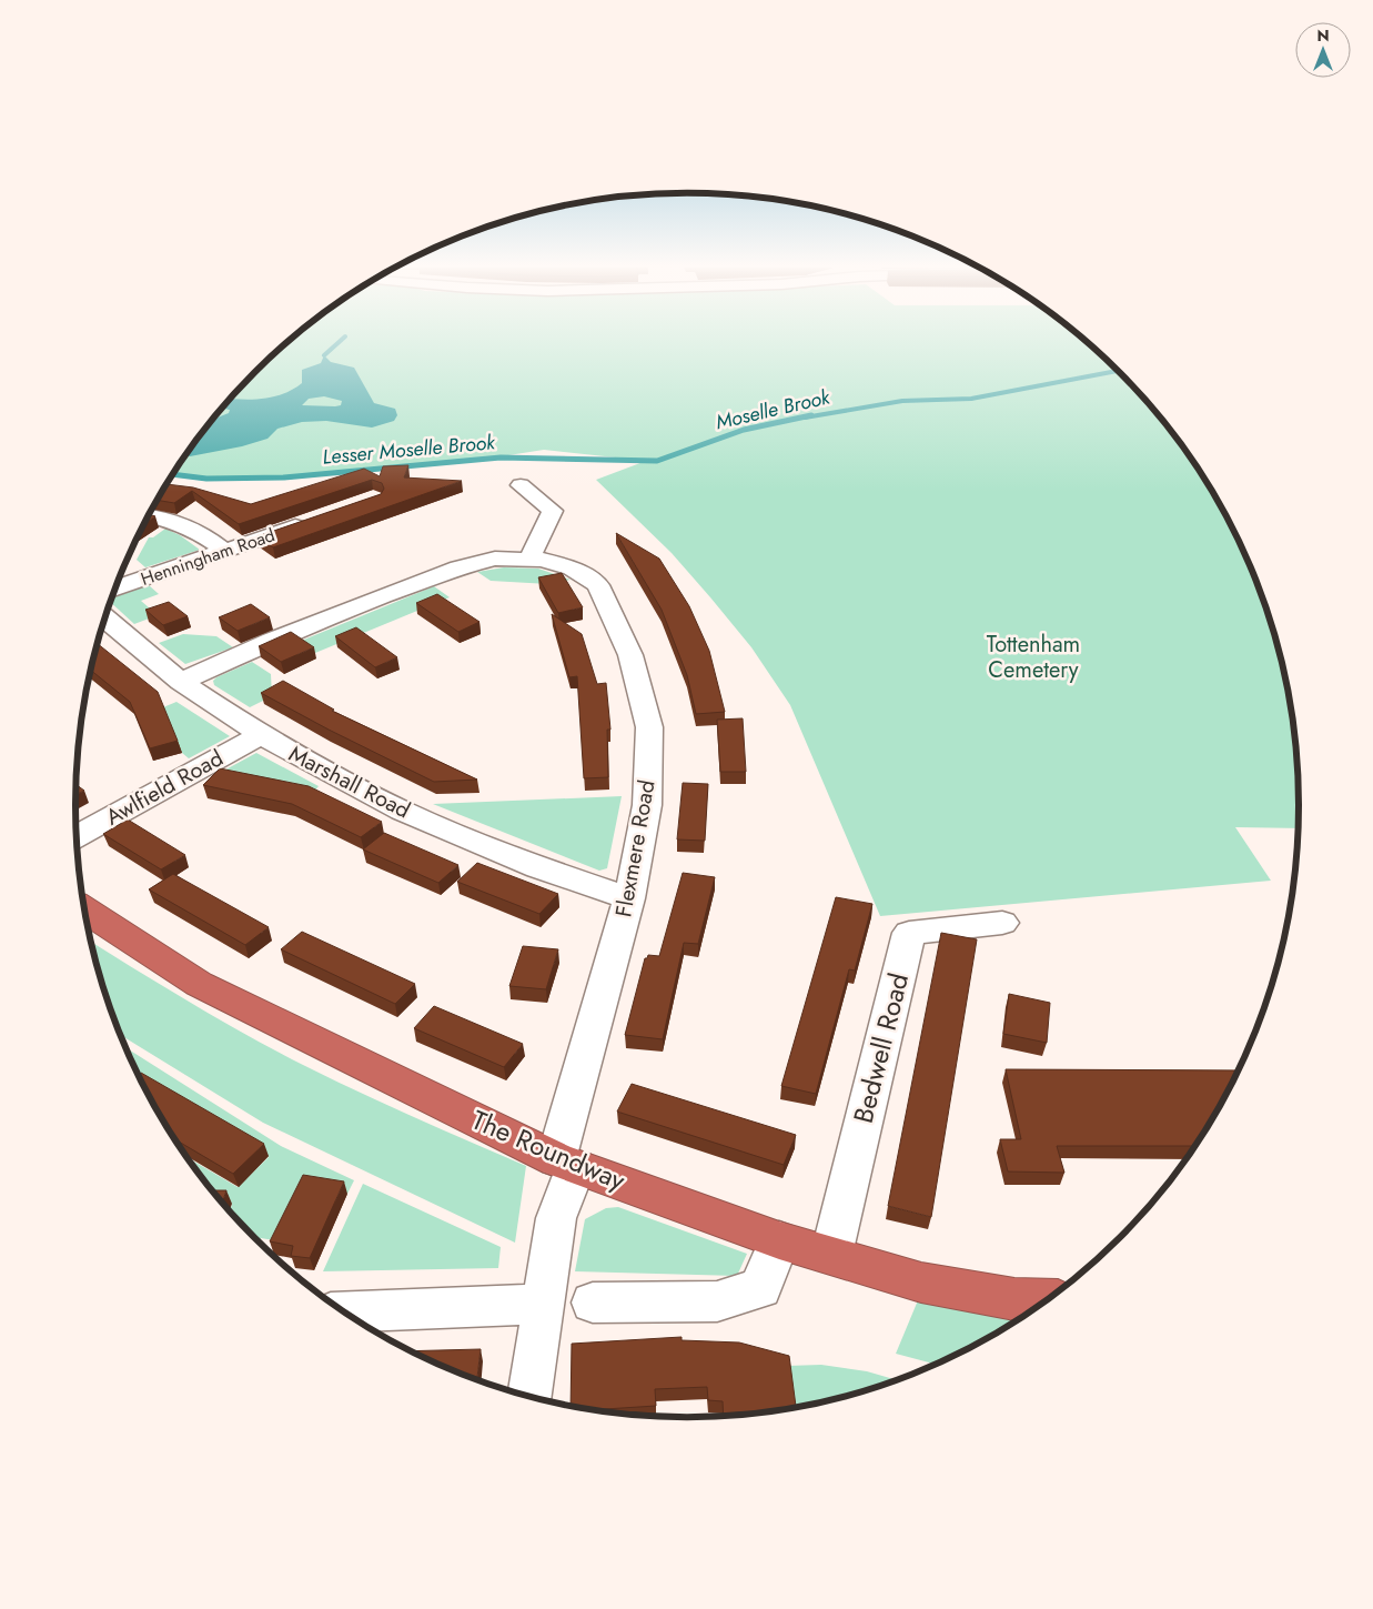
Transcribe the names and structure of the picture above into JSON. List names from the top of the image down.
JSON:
{
  "streets": {
    "highway": ["The Roundway"],
    "street": [
      "Henningham Road",
      "Marshall Road",
      "Awlfield Road",
      "Flexmere Road",
      "Bedwell Road"
    ]
  },
  "crossings": [
    ["Marshall Road", "Awlfield Road"],
    ["Marshall Road", "Flexmere Road"],
    ["Flexmere Road", "The Roundway"],
    ["Bedwell Road", "The Roundway"]
  ],
  "water": ["Moselle Brook", "Lesser Moselle Brook"],
  "parks": ["Tottenham Cemetery"],
  "north": "top"
}
